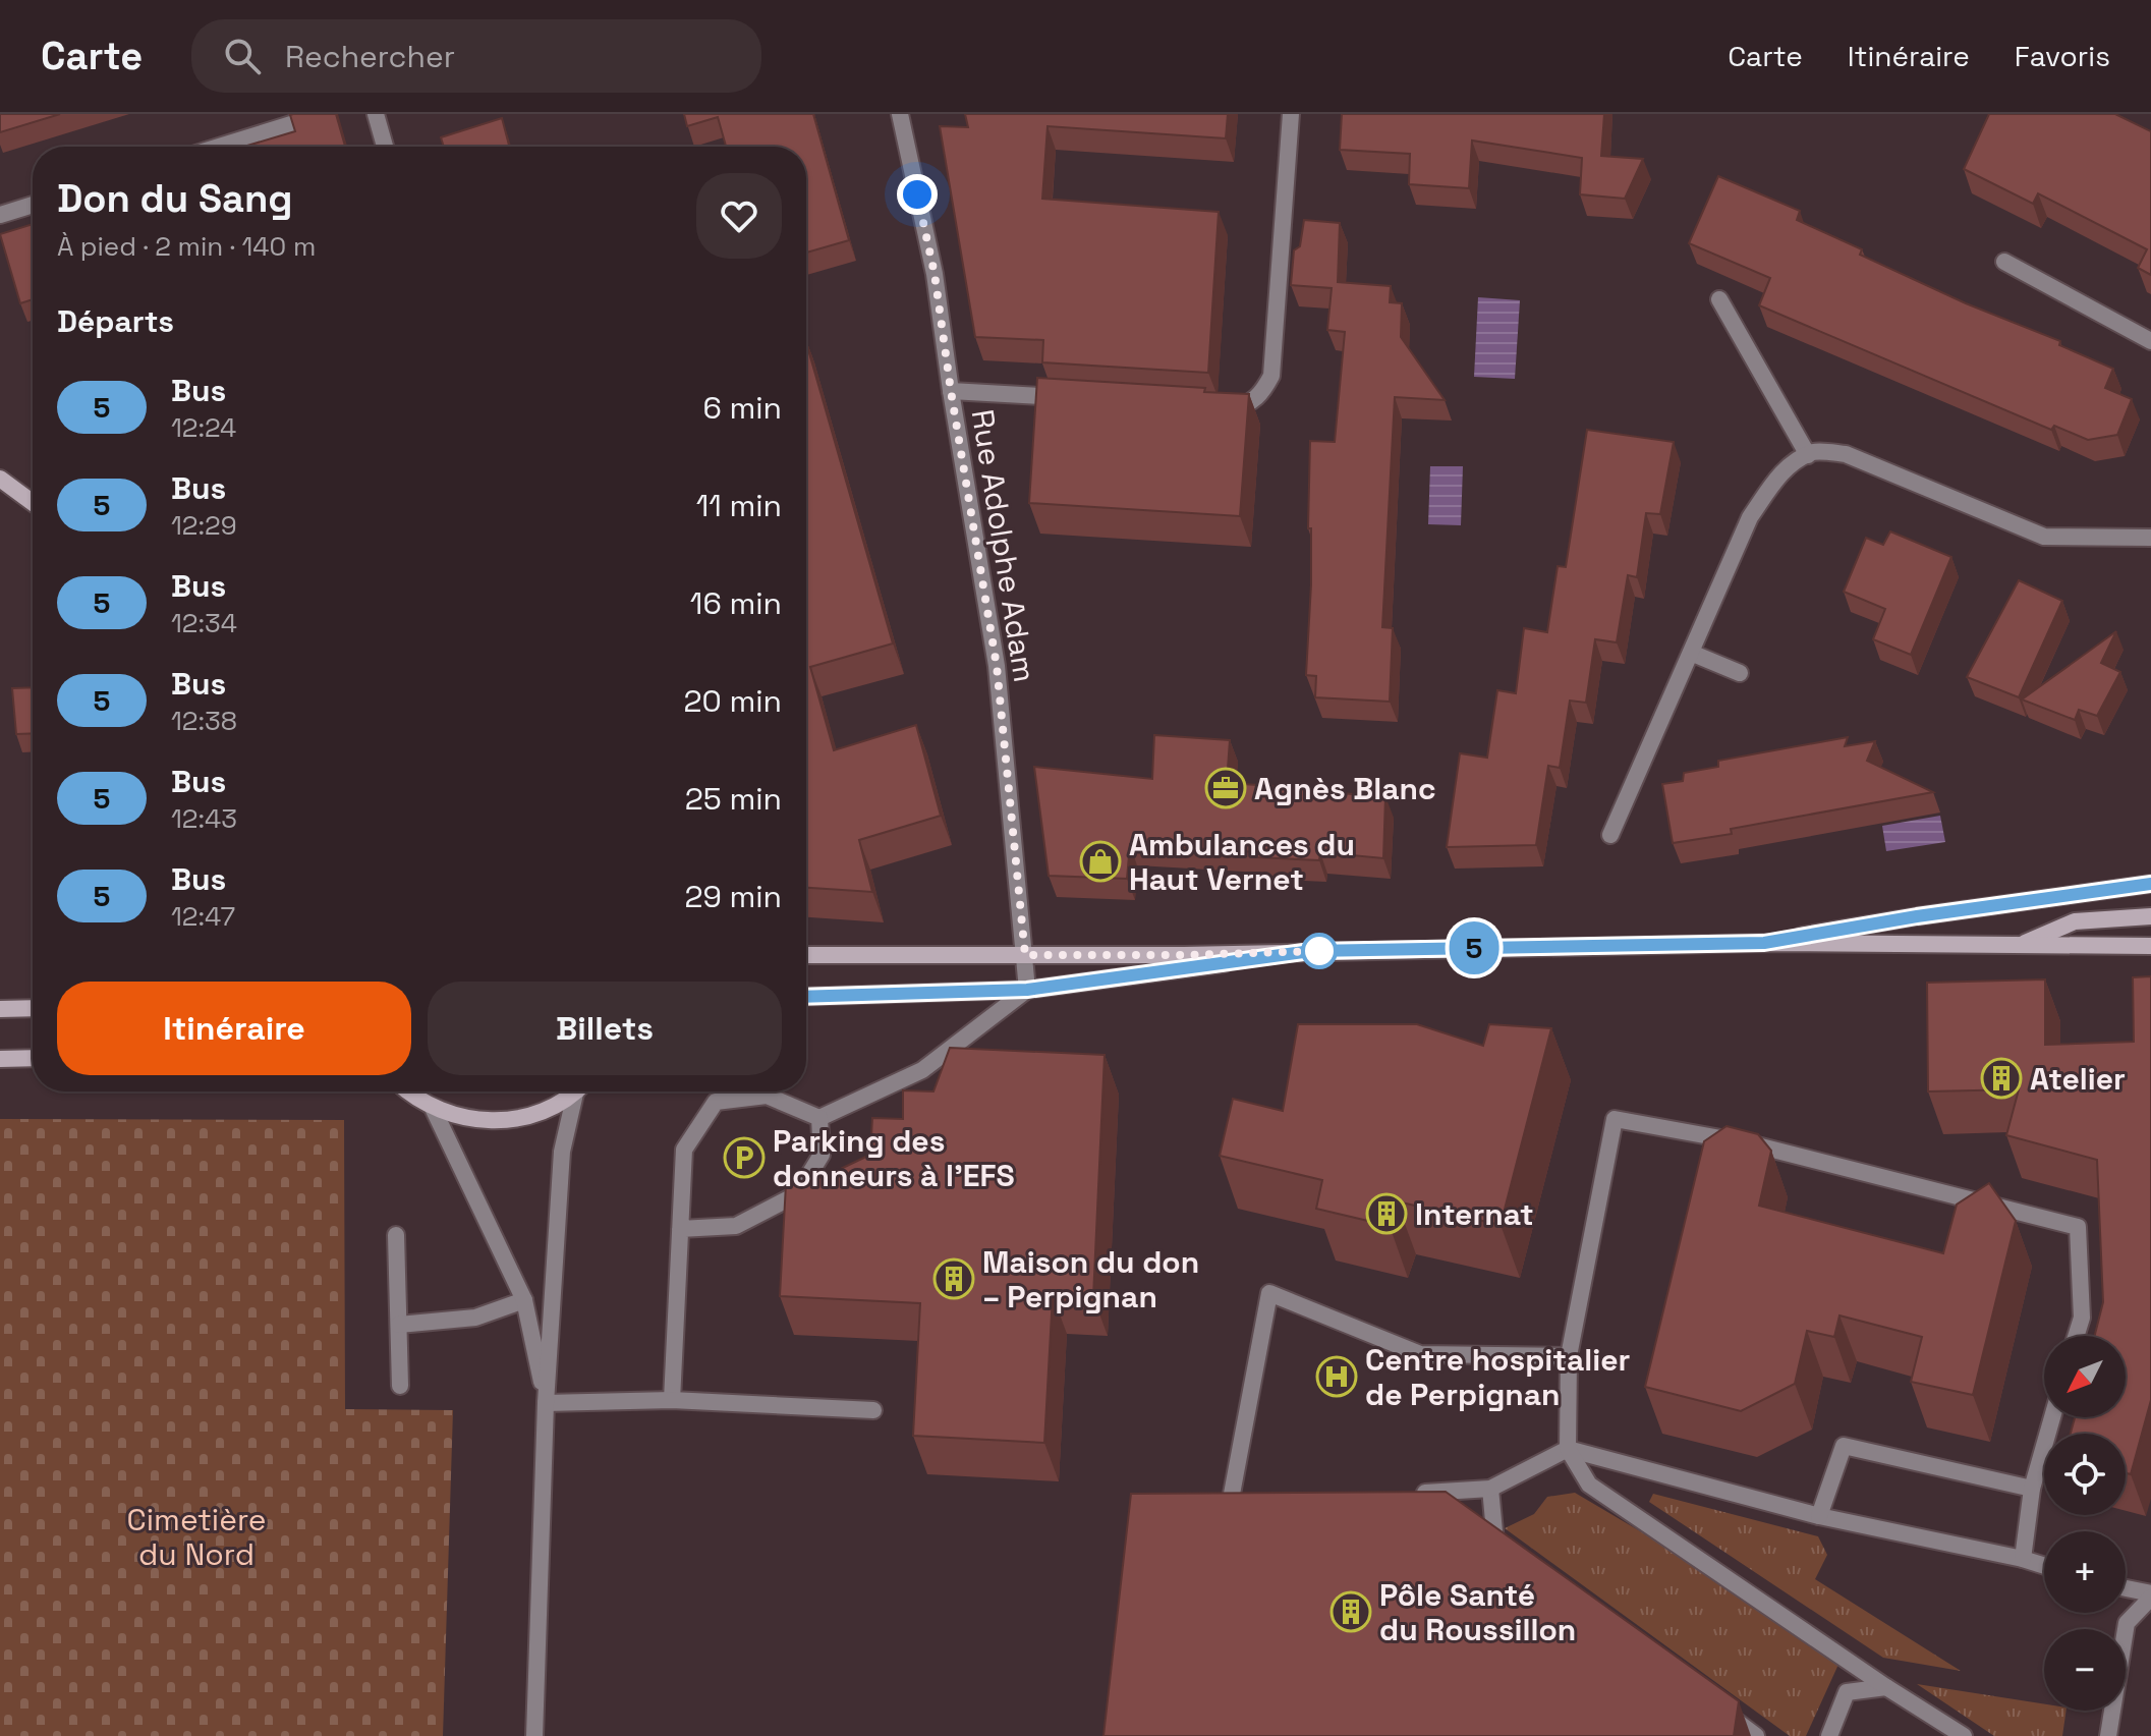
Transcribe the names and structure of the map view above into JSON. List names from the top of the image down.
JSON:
{
  "streets": {
    "street": ["Rue Adolphe Adam"]
  },
  "parks": ["Cimetière du Nord"],
  "places": {
    "office": ["Agnès Blanc"],
    "shop": ["Ambulances du Haut Vernet"],
    "building": [
      "Atelier",
      "Internat",
      "Maison du don – Perpignan",
      "Pôle Santé du Roussillon"
    ],
    "parking": ["Parking des donneurs à l'EFS"],
    "hospital": ["Centre hospitalier de Perpignan"]
  },
  "lines": ["bus line 5"],
  "north": "bottom left",
  "page": {
    "header": "Carte",
    "search": "Rechercher",
    "nav": ["Carte", "Itinéraire", "Favoris"],
    "on_map": "5",
    "heading": [
      ["Don du Sang", "À pied · 2 min · 140 m"],
      "Départs"
    ],
    "list": [
      {
        "mark": "5",
        "name": "Bus",
        "note": "12:24",
        "value": "6 min"
      },
      {
        "mark": "5",
        "name": "Bus",
        "note": "12:29",
        "value": "11 min"
      },
      {
        "mark": "5",
        "name": "Bus",
        "note": "12:34",
        "value": "16 min"
      },
      {
        "mark": "5",
        "name": "Bus",
        "note": "12:38",
        "value": "20 min"
      },
      {
        "mark": "5",
        "name": "Bus",
        "note": "12:43",
        "value": "25 min"
      },
      {
        "mark": "5",
        "name": "Bus",
        "note": "12:47",
        "value": "29 min"
      }
    ],
    "buttons": ["Itinéraire", "Billets"],
    "map_buttons": ["+", "−"]
  }
}
